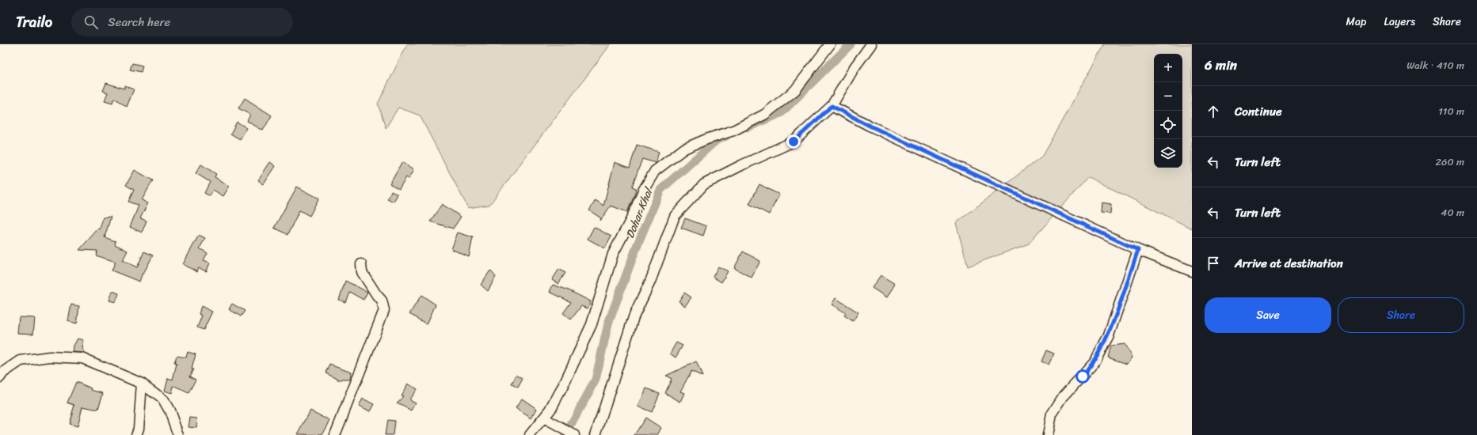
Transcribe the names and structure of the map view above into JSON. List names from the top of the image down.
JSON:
{
  "water": ["Dohar Khal"],
  "page": {
    "header": "Trailo",
    "search": "Search here",
    "nav": ["Map", "Layers", "Share"],
    "heading": ["6 min", "Walk · 410 m"],
    "map_buttons": ["+", "−"],
    "list": [
      ["Continue", "110 m"],
      ["Turn left", "260 m"],
      ["Turn left", "40 m"],
      "Arrive at destination"
    ],
    "buttons": ["Save", "Share"]
  }
}
